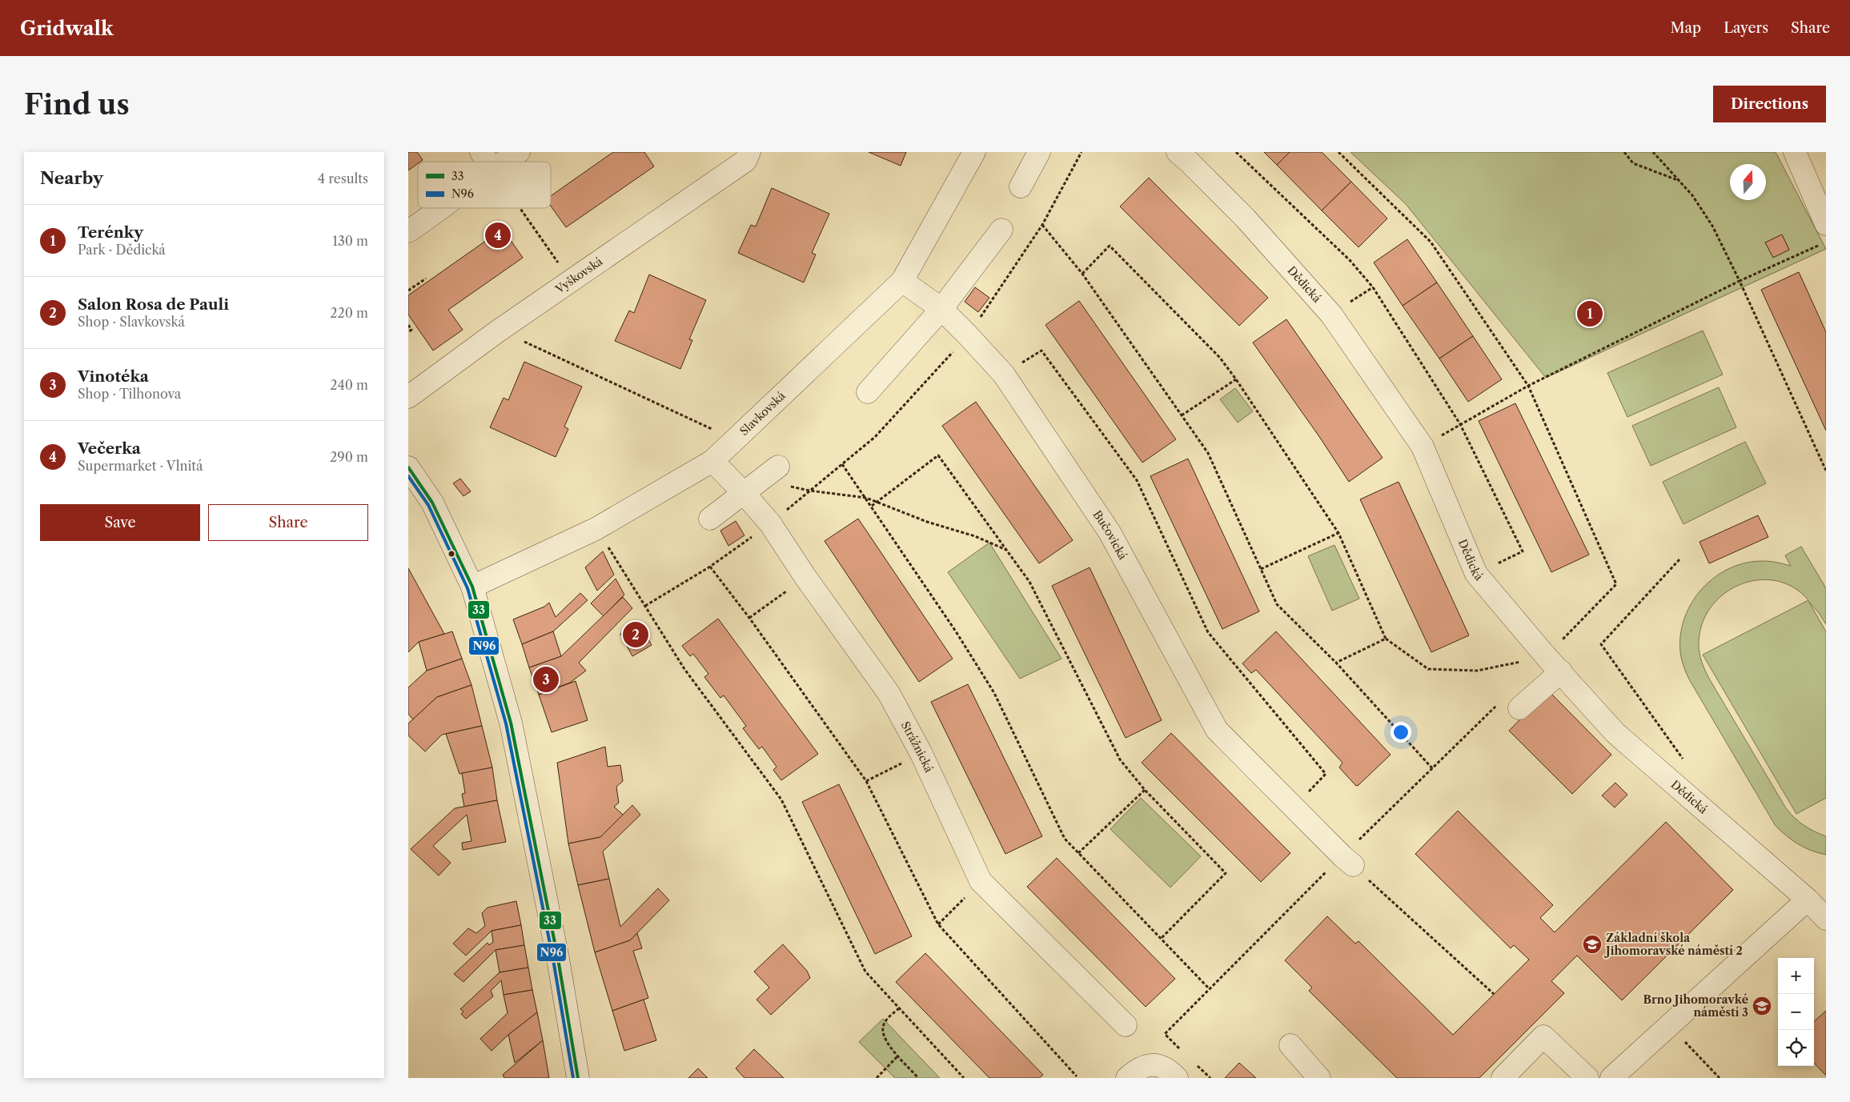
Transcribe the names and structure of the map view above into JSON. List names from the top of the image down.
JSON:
{
  "streets": {
    "street": [
      "Vyškovská",
      "Dědická",
      "Slavkovská",
      "Bučovická",
      "Strážnická"
    ]
  },
  "crossings": [
    ["Slavkovská", "Bučovická"],
    ["Slavkovská", "Strážnická"]
  ],
  "places": {
    "school or university": ["Základní škola Jihomoravské náměstí 2", "Brno Jihomoravké náměstí 3"]
  },
  "lines": ["transit line 33", "transit line N96"],
  "legend": ["33", "N96"],
  "north": "top",
  "page": {
    "header": "Gridwalk",
    "nav": ["Map", "Layers", "Share"],
    "buttons": [
      "Directions",
      ["Save", "Share"]
    ],
    "title": "Find us",
    "heading": ["Nearby", "4 results"],
    "list": [
      {
        "mark": "1",
        "name": "Terénky",
        "note": "Park · Dědická",
        "value": "130 m"
      },
      {
        "mark": "2",
        "name": "Salon Rosa de Pauli",
        "note": "Shop · Slavkovská",
        "value": "220 m"
      },
      {
        "mark": "3",
        "name": "Vinotéka",
        "note": "Shop · Tilhonova",
        "value": "240 m"
      },
      {
        "mark": "4",
        "name": "Večerka",
        "note": "Supermarket · Vlnitá",
        "value": "290 m"
      }
    ],
    "pins": [
      "4",
      "1",
      "2",
      "3"
    ],
    "map_buttons": ["+", "−"]
  }
}
